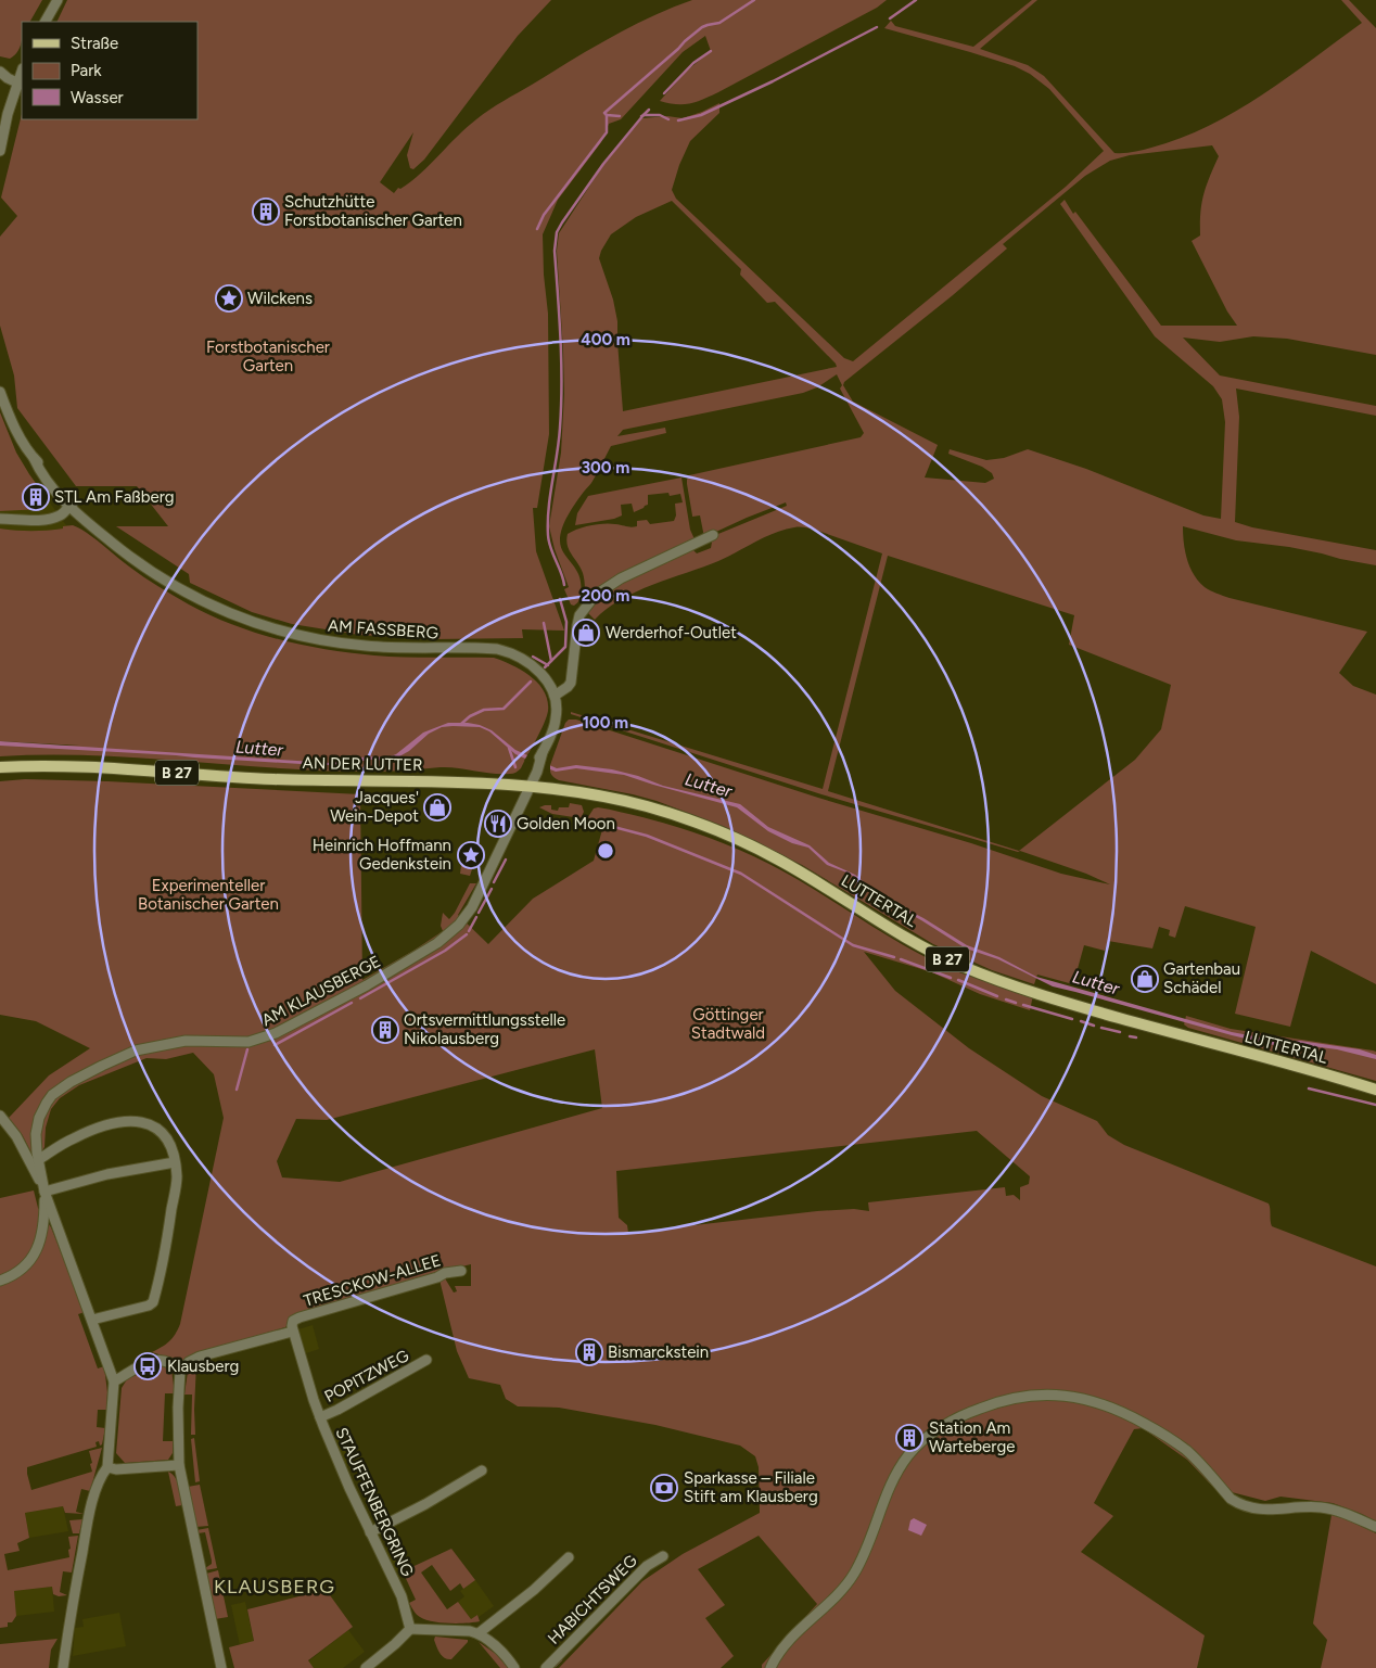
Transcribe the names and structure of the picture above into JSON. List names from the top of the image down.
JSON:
{
  "streets": {
    "main road": ["AN DER LUTTER", "B 27", "LUTTERTAL"],
    "street": [
      "AM FASSBERG",
      "AM KLAUSBERGE",
      "TRESCKOW-ALLEE",
      "POPITZWEG",
      "STAUFFENBERGRING",
      "HABICHTSWEG"
    ]
  },
  "crossings": [
    ["AN DER LUTTER", "LUTTERTAL"],
    ["AN DER LUTTER", "AM KLAUSBERGE"],
    ["LUTTERTAL", "AM KLAUSBERGE"],
    ["TRESCKOW-ALLEE", "STAUFFENBERGRING"],
    ["POPITZWEG", "STAUFFENBERGRING"]
  ],
  "districts": ["KLAUSBERG"],
  "water": ["Lutter"],
  "parks": ["Forstbotanischer Garten", "Experimenteller Botanischer Garten", "Göttinger Stadtwald"],
  "places": {
    "building": [
      "Schutzhütte Forstbotanischer Garten",
      "STL Am Faßberg",
      "Ortsvermittlungsstelle Nikolausberg",
      "Bismarckstein",
      "Station Am Warteberge"
    ],
    "place": ["Wilckens", "Heinrich Hoffmann Gedenkstein"],
    "shop": ["Werderhof-Outlet", "Jacques' Wein-Depot", "Gartenbau Schädel"],
    "restaurant": ["Golden Moon"],
    "bus stop": ["Klausberg"],
    "bank": ["Sparkasse – Filiale Stift am Klausberg"]
  },
  "legend": ["Straße", "Park", "Wasser"],
  "rings": [
    "400 m",
    "300 m",
    "200 m",
    "100 m"
  ]
}
